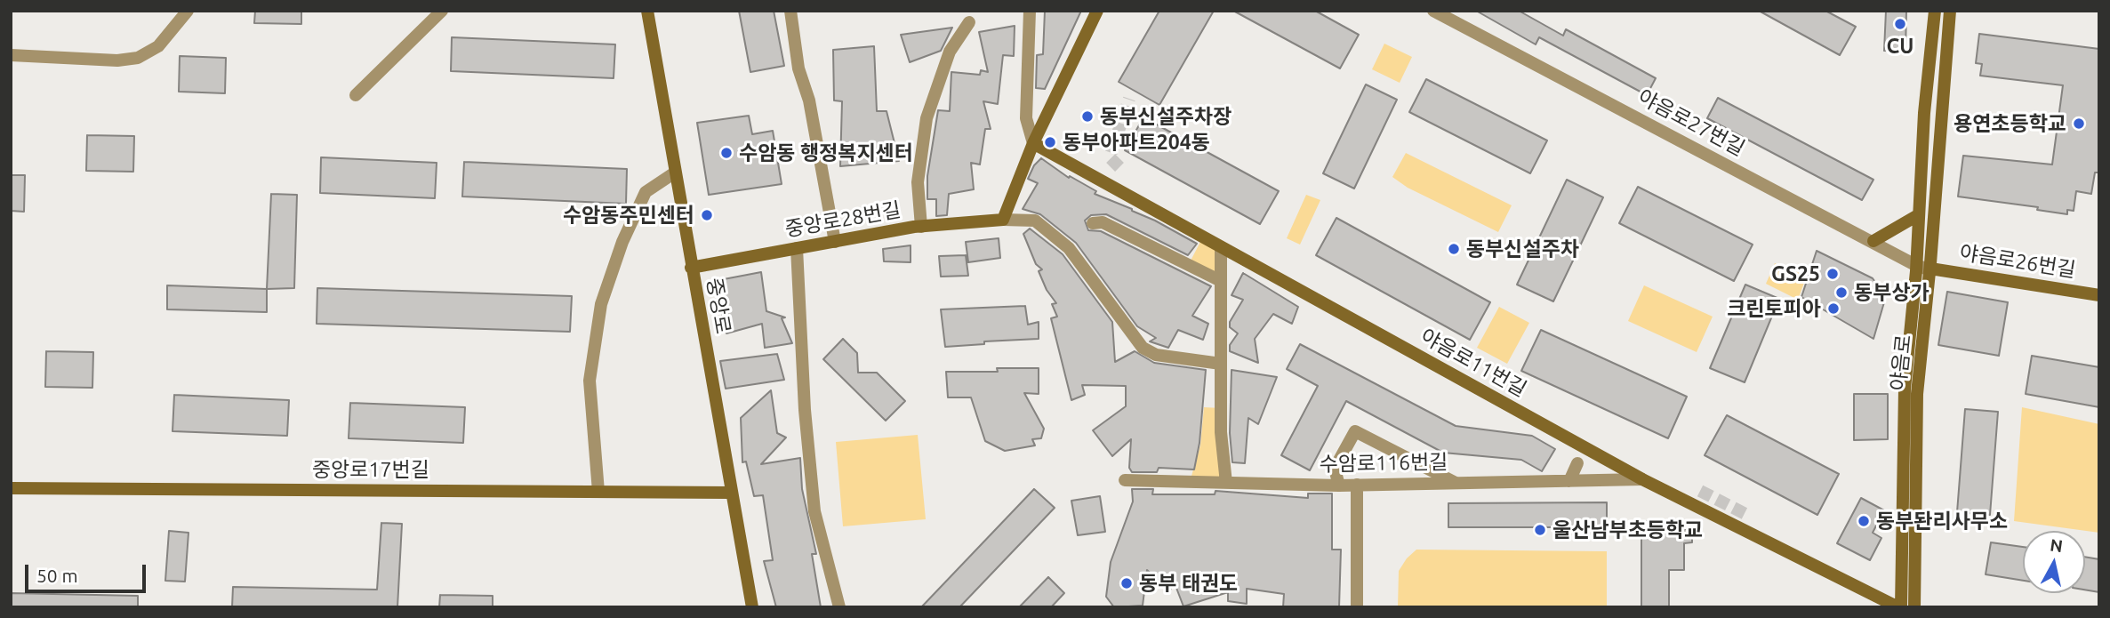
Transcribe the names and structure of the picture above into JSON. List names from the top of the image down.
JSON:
{
  "streets": {
    "street": [
      "야음로27번길",
      "중앙로28번길",
      "야음로26번길",
      "중앙로",
      "야음로11번길",
      "야음로",
      "수암로116번길",
      "중앙로17번길"
    ]
  },
  "crossings": [
    ["야음로27번길", "야음로26번길"],
    ["야음로27번길", "야음로"],
    ["중앙로28번길", "중앙로"],
    ["야음로26번길", "야음로"],
    ["중앙로", "중앙로17번길"],
    ["야음로11번길", "야음로"],
    ["야음로11번길", "수암로116번길"]
  ],
  "places": [
    "CU",
    "동부신설주차장",
    "용연초등학교",
    "동부아파트204동",
    "수암동 행정복지센터",
    "수암동주민센터",
    "동부신설주차",
    "GS25",
    "동부상가",
    "크린토피아",
    "동부돤리사무소",
    "울산남부초등학교",
    "동부 태권도"
  ],
  "scale_bar": "50 m",
  "north": "top"
}
